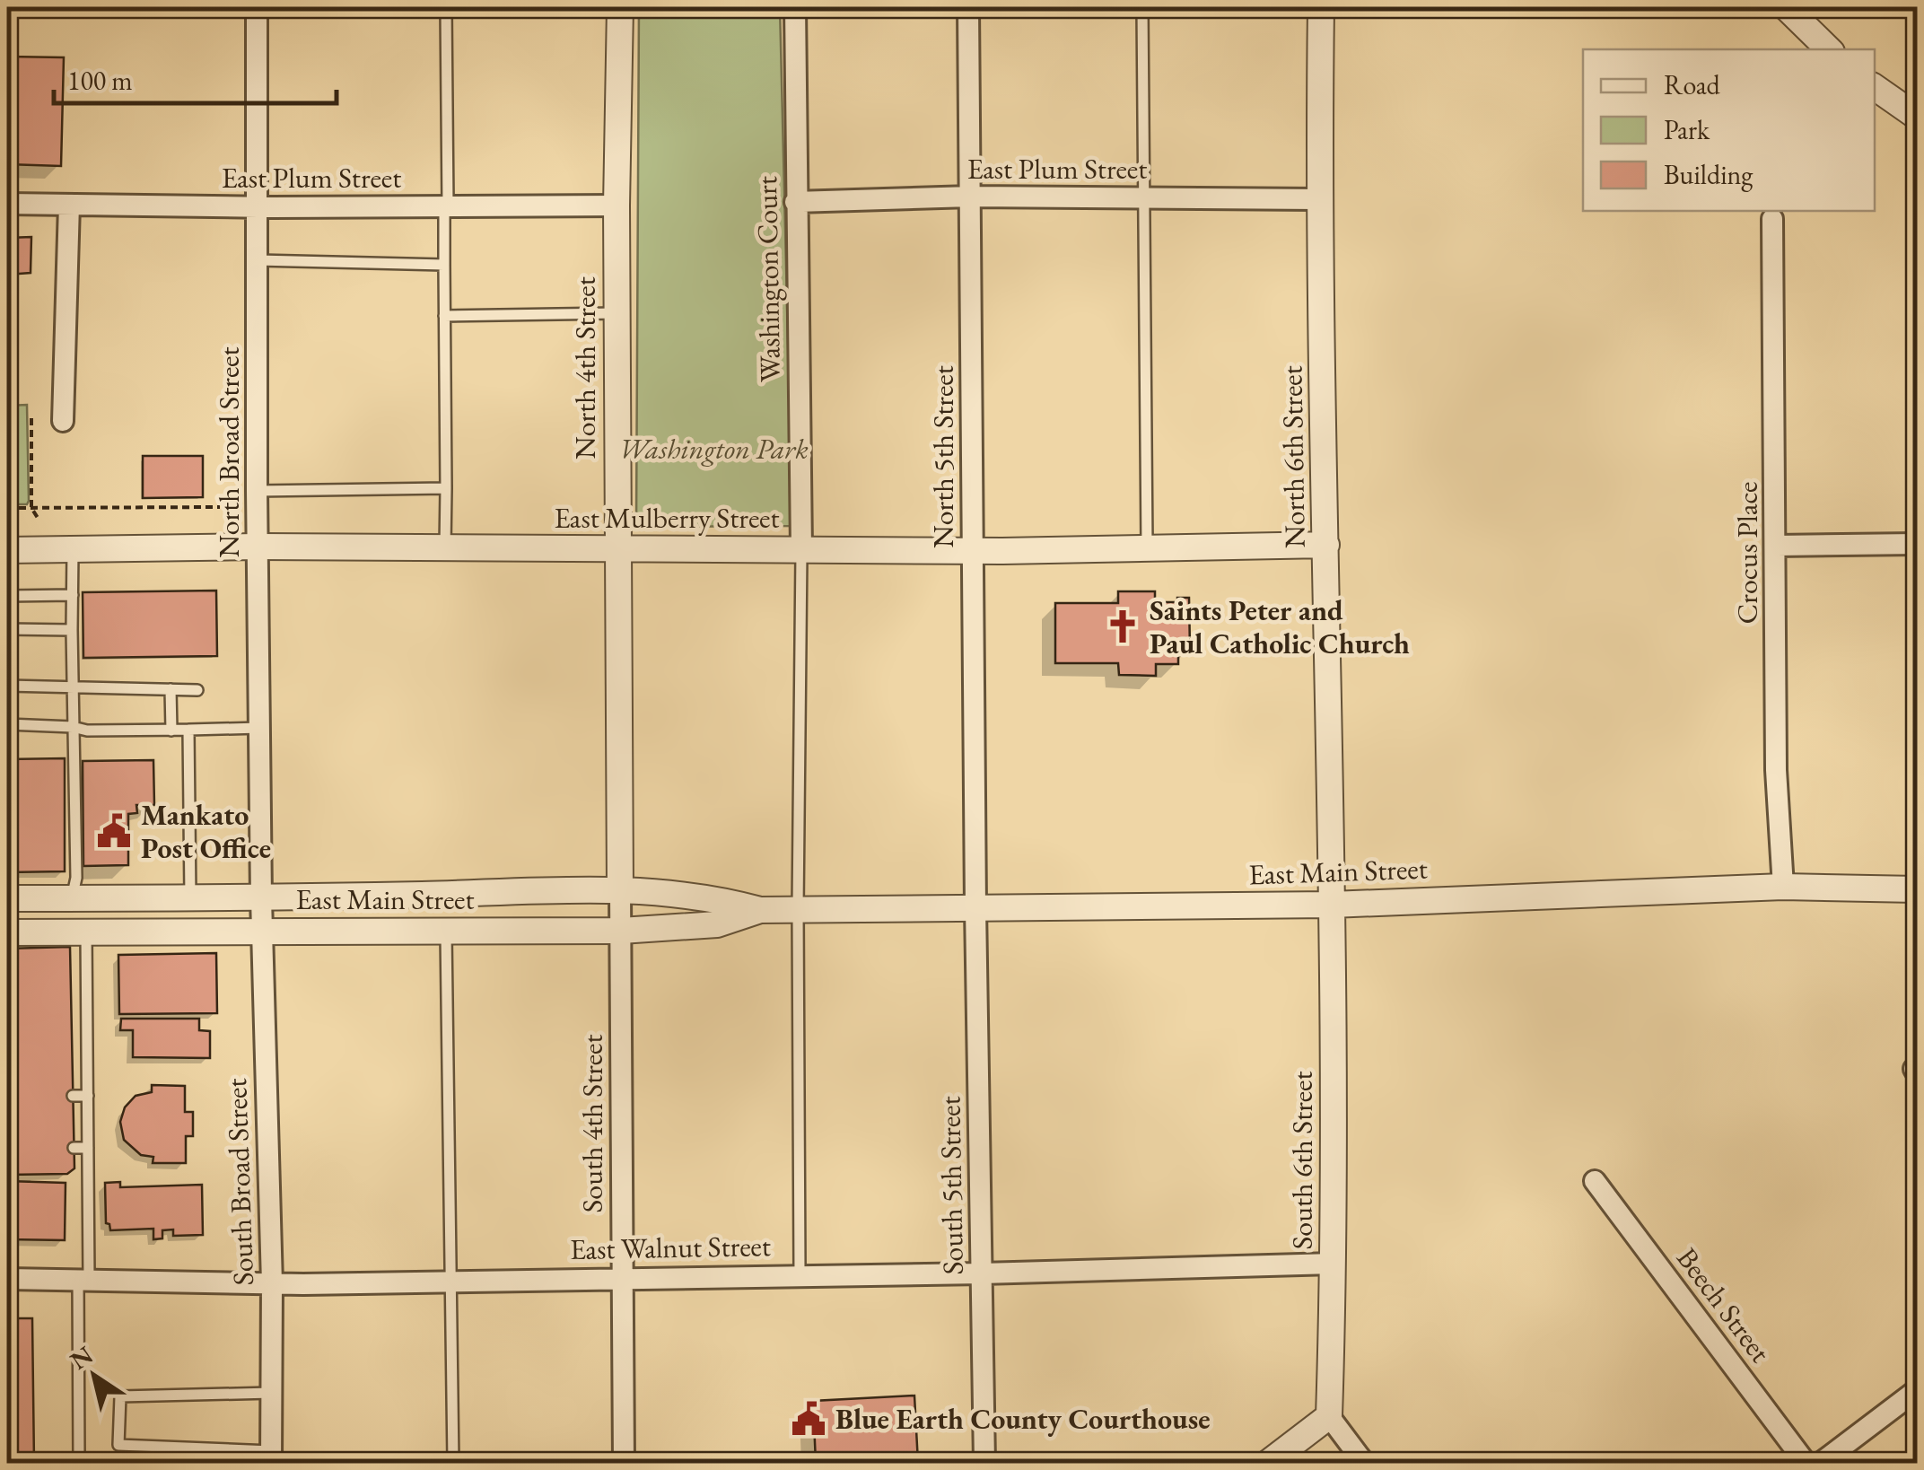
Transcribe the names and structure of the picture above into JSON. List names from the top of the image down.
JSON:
{
  "streets": {
    "street": [
      "East Plum Street",
      "Washington Court",
      "North 4th Street",
      "North Broad Street",
      "North 5th Street",
      "North 6th Street",
      "East Mulberry Street",
      "Crocus Place",
      "East Main Street",
      "South 4th Street",
      "South 6th Street",
      "South Broad Street",
      "South 5th Street",
      "East Walnut Street",
      "Beech Street"
    ]
  },
  "crossings": [
    ["East Plum Street", "Washington Court"],
    ["East Plum Street", "North 4th Street"],
    ["East Plum Street", "North Broad Street"],
    ["East Plum Street", "North 5th Street"],
    ["East Plum Street", "North 6th Street"],
    ["Washington Court", "East Mulberry Street"],
    ["North 4th Street", "East Mulberry Street"],
    ["North 4th Street", "East Main Street"],
    ["North 4th Street", "South 4th Street"],
    ["North Broad Street", "East Mulberry Street"],
    ["North Broad Street", "East Main Street"],
    ["North Broad Street", "South Broad Street"],
    ["North 5th Street", "East Mulberry Street"],
    ["North 5th Street", "East Main Street"],
    ["North 5th Street", "South 5th Street"],
    ["North 6th Street", "East Mulberry Street"],
    ["North 6th Street", "East Main Street"],
    ["North 6th Street", "South 6th Street"],
    ["Crocus Place", "East Main Street"],
    ["East Main Street", "South 4th Street"],
    ["East Main Street", "South 6th Street"],
    ["East Main Street", "South Broad Street"],
    ["East Main Street", "South 5th Street"],
    ["South 4th Street", "East Walnut Street"],
    ["South 6th Street", "East Walnut Street"],
    ["South Broad Street", "East Walnut Street"],
    ["South 5th Street", "East Walnut Street"]
  ],
  "parks": ["Washington Park"],
  "places": {
    "church": ["Saints Peter and Paul Catholic Church"],
    "public building": ["Mankato Post Office", "Blue Earth County Courthouse"]
  },
  "legend": ["Road", "Park", "Building"],
  "scale_bar": "100 m",
  "north": "top left"
}
